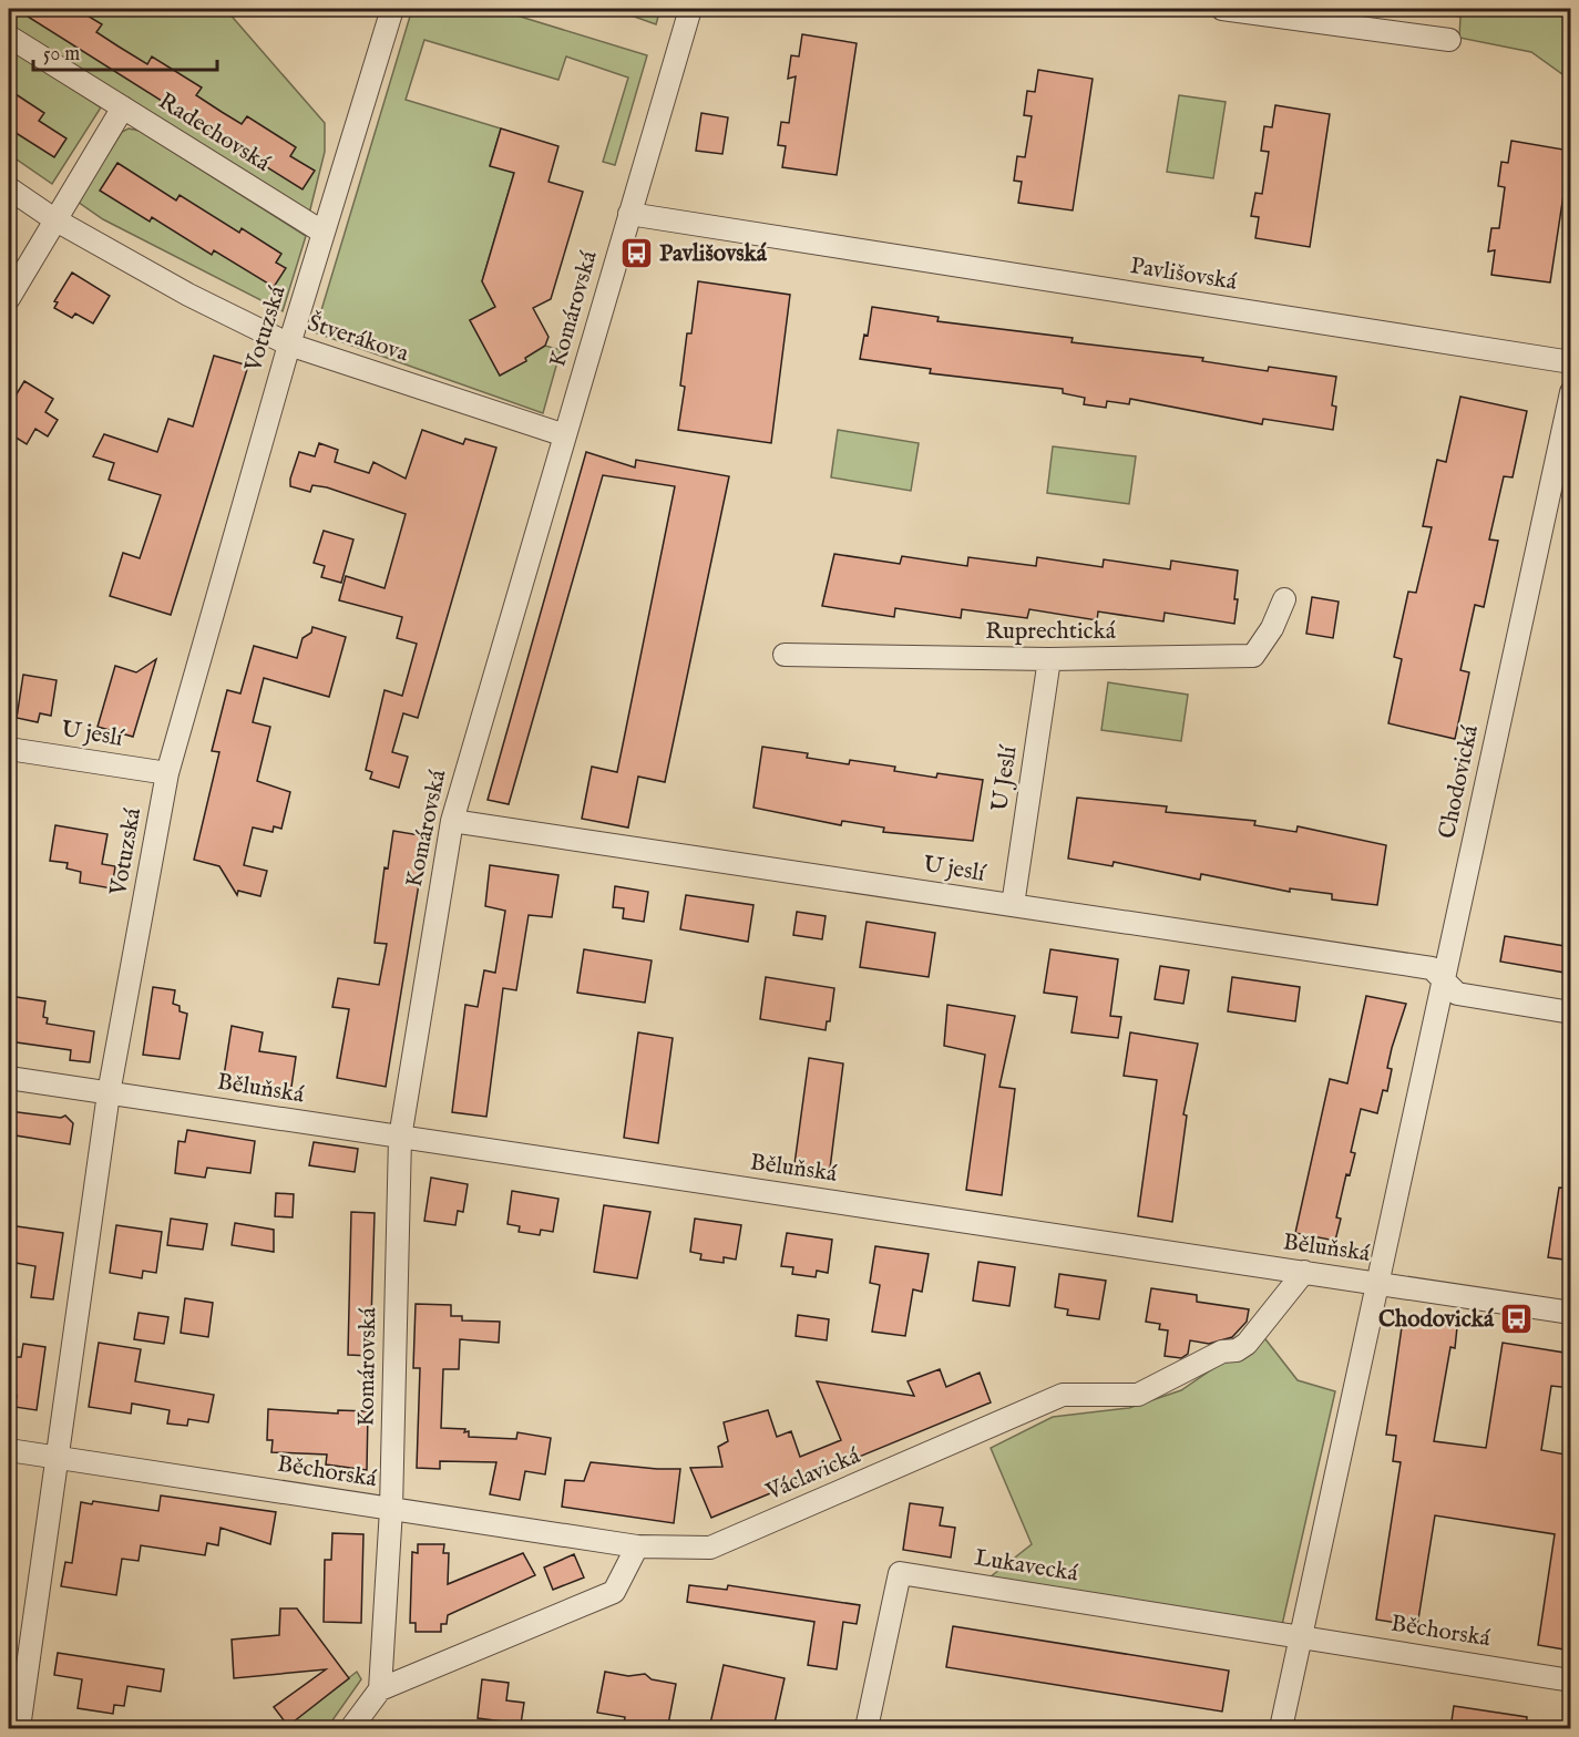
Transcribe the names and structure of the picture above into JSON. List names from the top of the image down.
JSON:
{
  "streets": {
    "street": [
      "Radechovská",
      "Pavlišovská",
      "Komárovská",
      "Votuzská",
      "Štverákova",
      "Ruprechtická",
      "U jeslí",
      "U Jeslí",
      "Chodovická",
      "Běluňská",
      "Běchorská",
      "Václavická",
      "Lukavecká"
    ]
  },
  "crossings": [
    ["Radechovská", "Votuzská"],
    ["Pavlišovská", "Komárovská"],
    ["Komárovská", "Štverákova"],
    ["Komárovská", "U jeslí"],
    ["Komárovská", "Běluňská"],
    ["Komárovská", "Běchorská"],
    ["Votuzská", "Štverákova"],
    ["Votuzská", "U jeslí"],
    ["Votuzská", "Běluňská"],
    ["Votuzská", "Běchorská"],
    ["Ruprechtická", "U Jeslí"],
    ["U jeslí", "U Jeslí"],
    ["U jeslí", "Chodovická"],
    ["Chodovická", "Běluňská"],
    ["Chodovická", "Běchorská"],
    ["Chodovická", "Lukavecká"],
    ["Běluňská", "Václavická"],
    ["Běchorská", "Václavická"],
    ["Běchorská", "Lukavecká"]
  ],
  "places": {
    "bus stop": ["Pavlišovská", "Chodovická"]
  },
  "scale_bar": "50 m"
}
